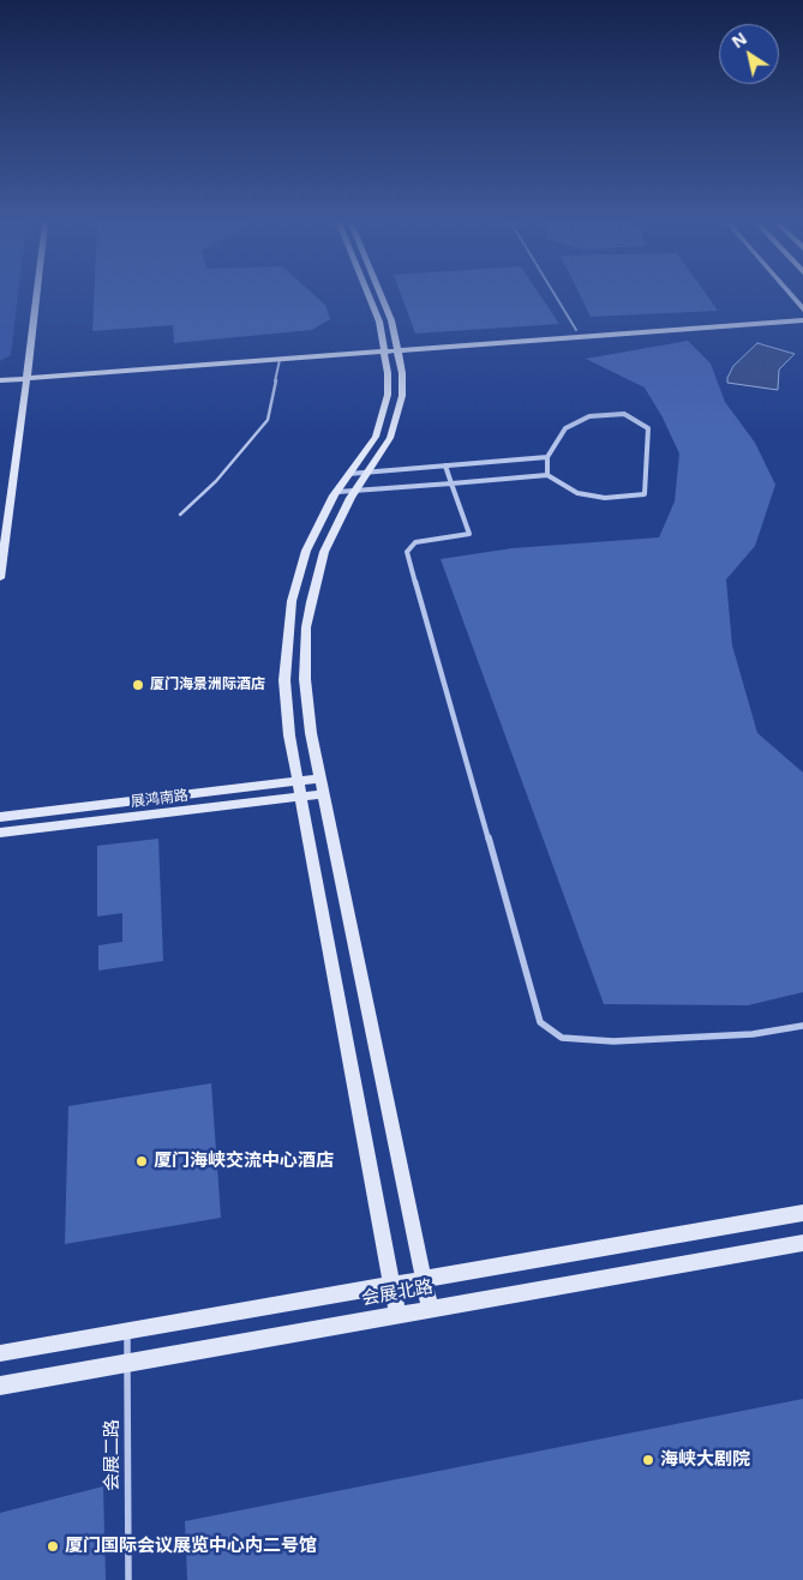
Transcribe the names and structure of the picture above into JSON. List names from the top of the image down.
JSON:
{
  "streets": {
    "main road": ["展鸿南路", "会展北路"],
    "lane": ["会展二路"]
  },
  "crossings": [
    ["会展北路", "会展二路"]
  ],
  "places": [
    "厦门海景洲际酒店",
    "厦门海峡交流中心酒店",
    "海峡大剧院",
    "厦门国际会议展览中心内二号馆"
  ],
  "north": "top left"
}
